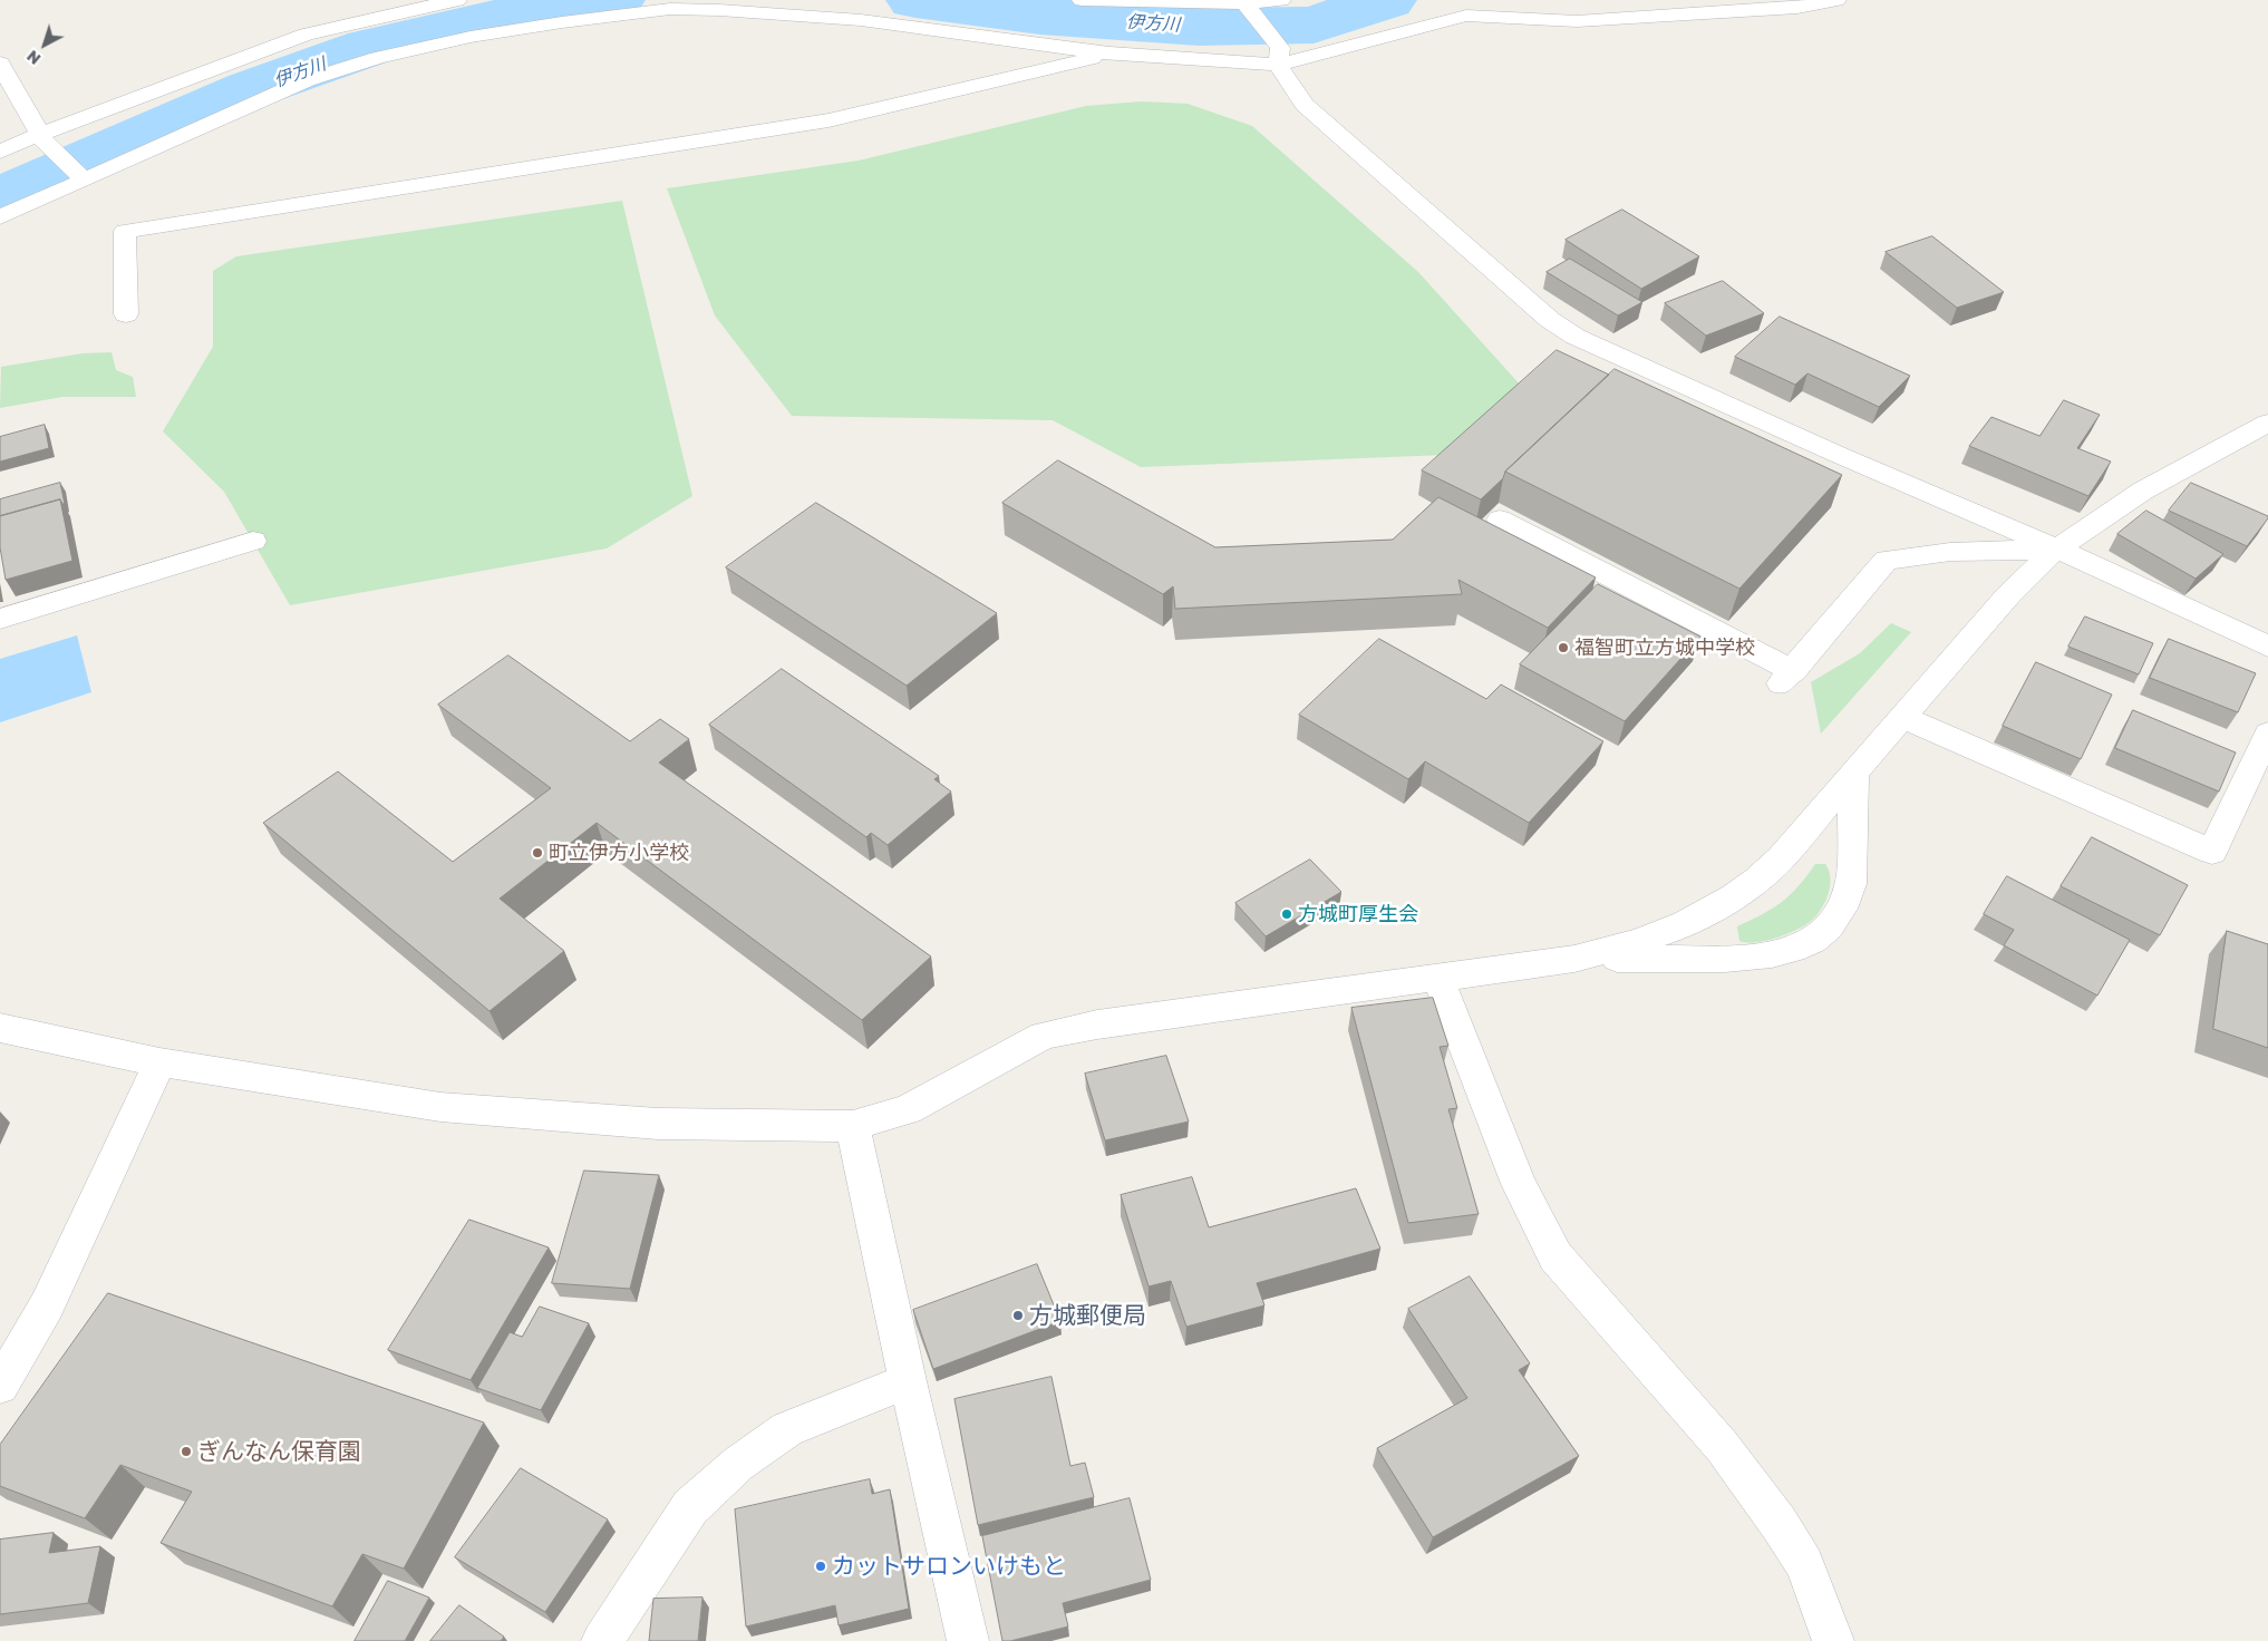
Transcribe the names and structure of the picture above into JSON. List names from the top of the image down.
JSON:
{
  "water": ["伊方川"],
  "places": [
    "福智町立方城中学校",
    "町立伊方小学校",
    "方城町厚生会",
    "方城郵便局",
    "ぎんなん保育園",
    "カットサロンいけもと"
  ],
  "north": "bottom left"
}
